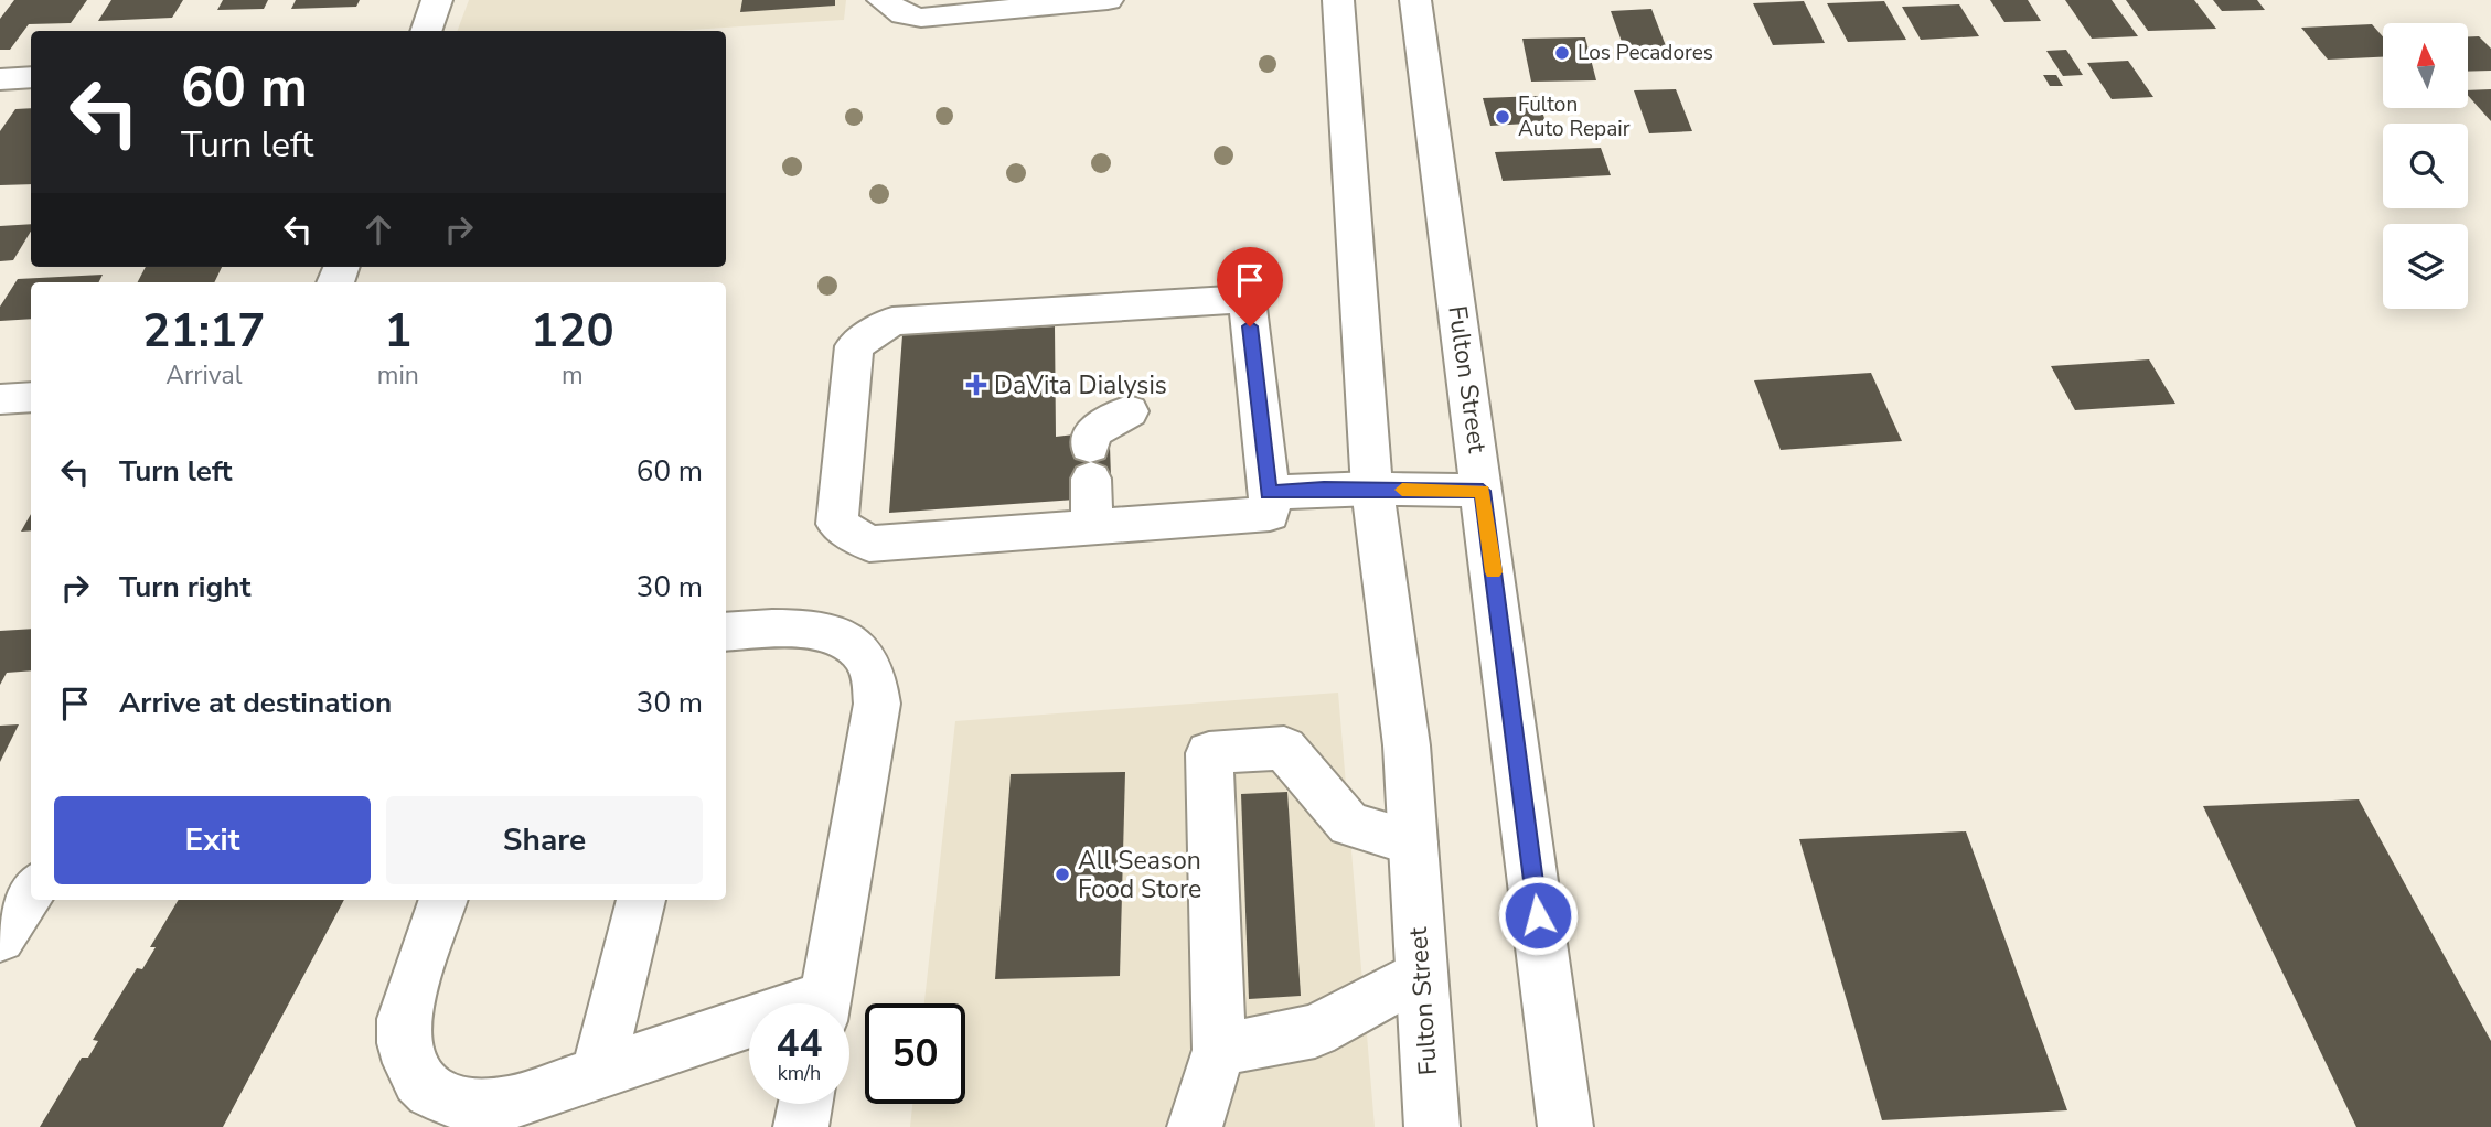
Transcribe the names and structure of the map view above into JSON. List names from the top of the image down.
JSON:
{
  "streets": {
    "main road": ["Fulton Street"]
  },
  "places": {
    "other": ["Los Pecadores", "Fulton Auto Repair", "All Season Food Store"],
    "health": ["DaVita Dialysis"]
  },
  "north": "top",
  "page": {
    "turn": ["60 m", "Turn left"],
    "eta": [
      "21:17",
      "Arrival",
      "1",
      "min",
      "120",
      "m"
    ],
    "list": [
      {
        "name": "Turn left",
        "value": "60 m"
      },
      {
        "name": "Turn right",
        "value": "30 m"
      },
      {
        "name": "Arrive at destination",
        "value": "30 m"
      }
    ],
    "buttons": ["Exit", "Share"],
    "speed": "44 km/h",
    "limit": "50"
  }
}
